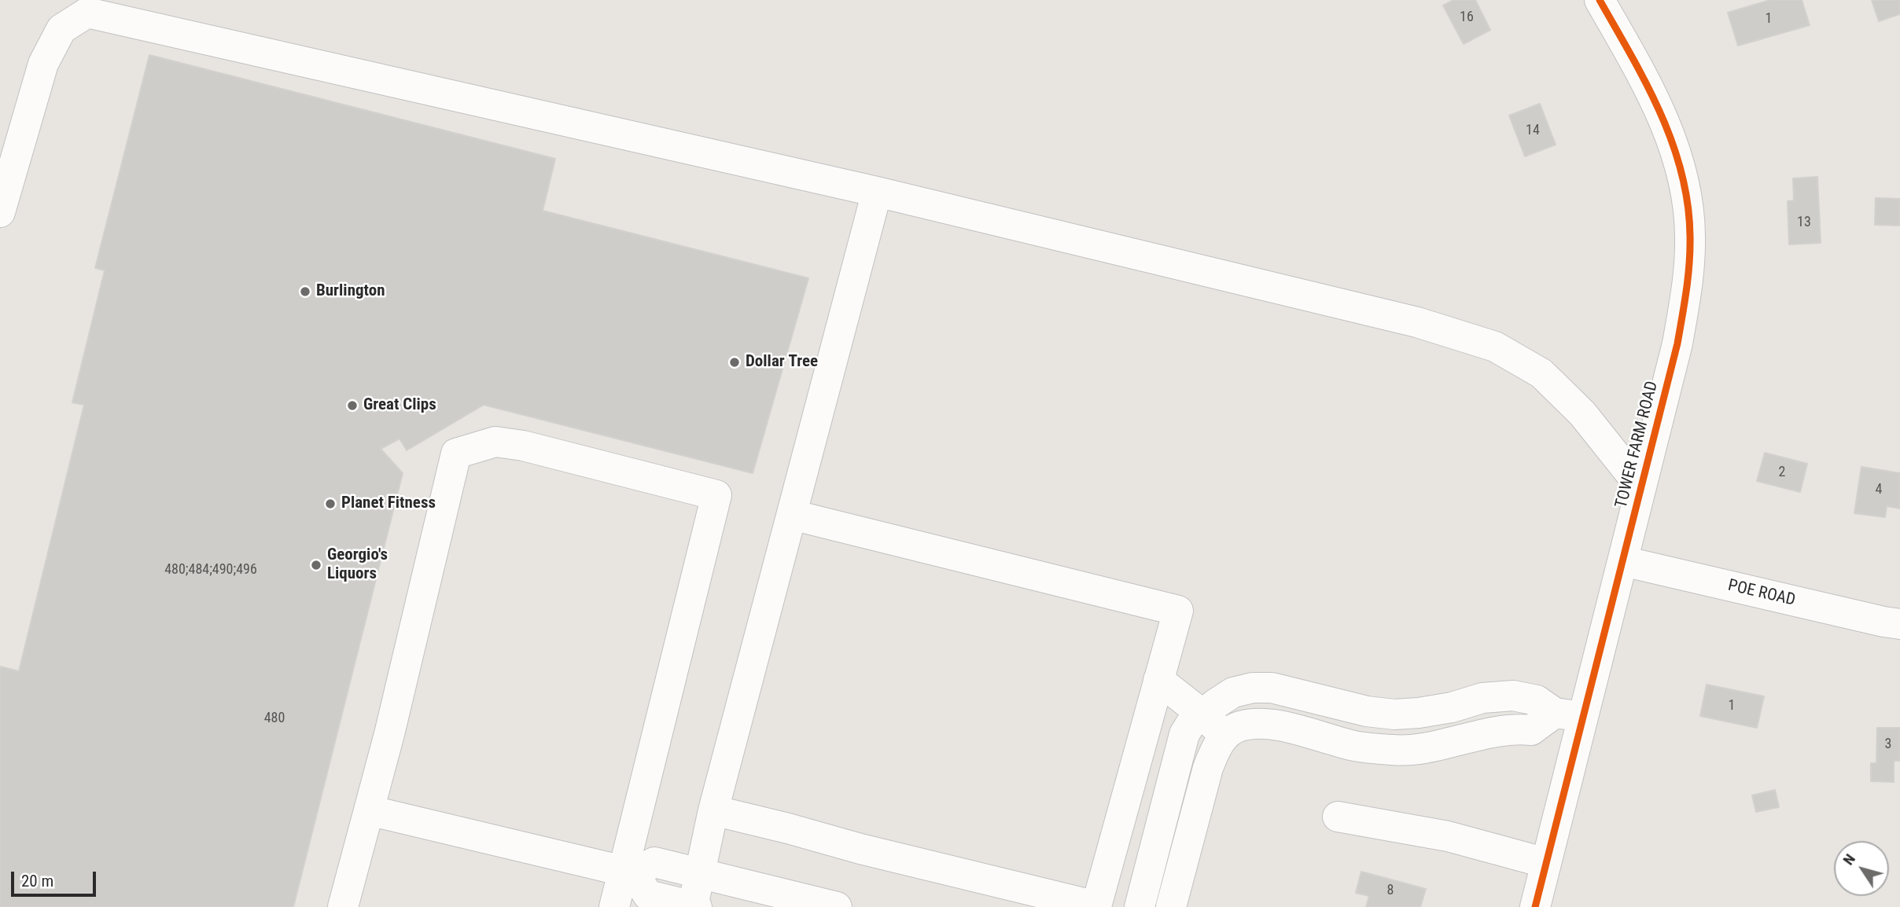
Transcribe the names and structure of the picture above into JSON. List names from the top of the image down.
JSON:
{
  "streets": {
    "street": ["TOWER FARM ROAD", "POE ROAD"]
  },
  "crossings": [
    ["TOWER FARM ROAD", "POE ROAD"]
  ],
  "places": [
    "Burlington",
    "Dollar Tree",
    "Great Clips",
    "Planet Fitness",
    "Georgio's Liquors"
  ],
  "house_numbers": [
    "16",
    "1",
    "14",
    "13",
    "2",
    "4",
    "480;484;490;496",
    "1",
    "480",
    "3",
    "8"
  ],
  "scale_bar": "20 m",
  "north": "top left"
}
